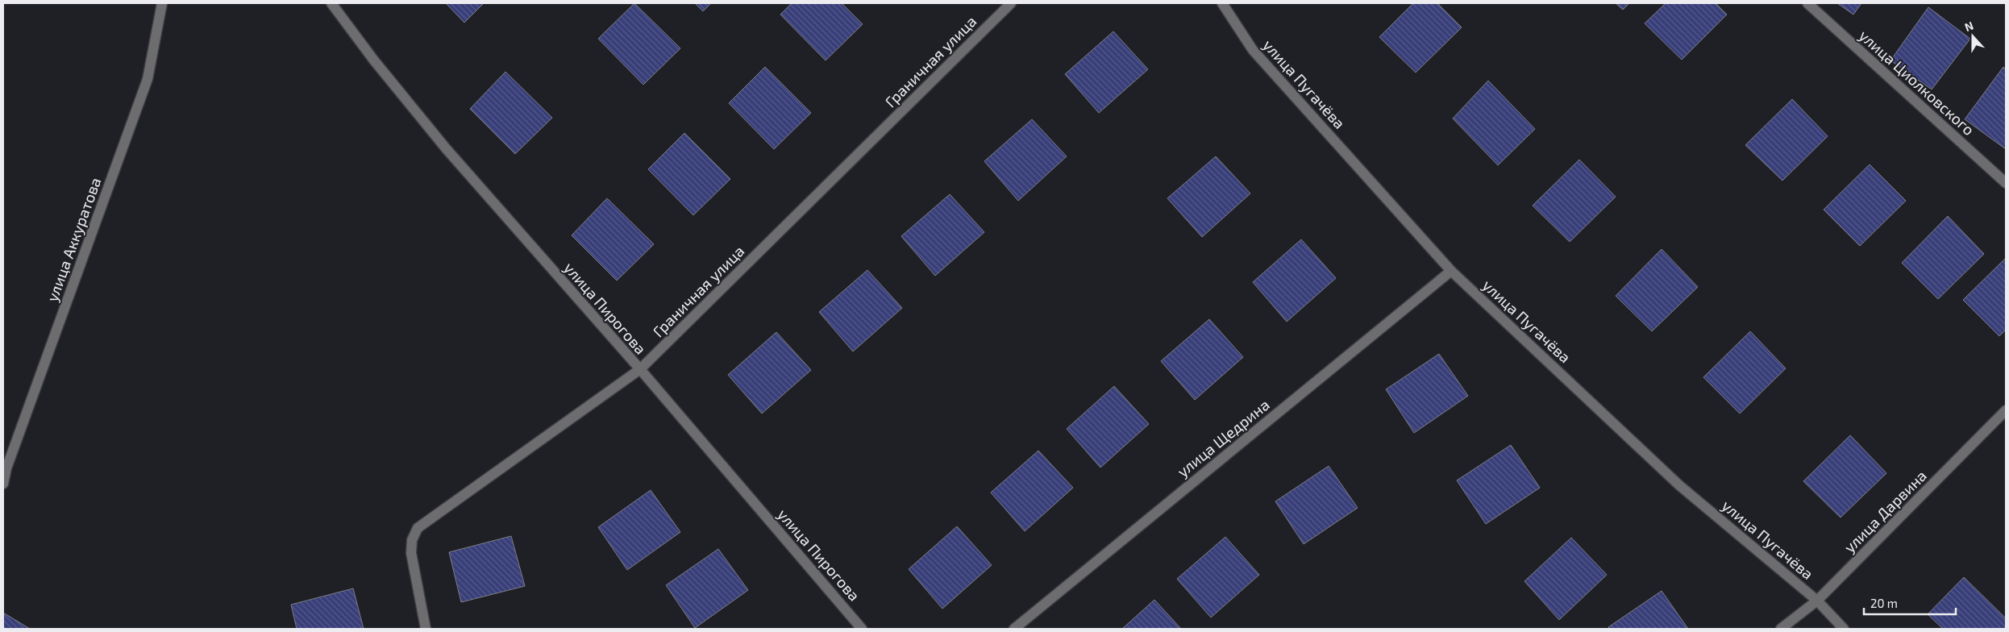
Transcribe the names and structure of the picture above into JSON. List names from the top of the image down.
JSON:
{
  "streets": {
    "street": [
      "Граничная улица",
      "улица Циолковского",
      "улица Пугачёва",
      "улица Аккуратова",
      "улица Пирогова",
      "улица Щедрина",
      "улица Дарвина"
    ]
  },
  "crossings": [
    ["Граничная улица", "улица Пирогова"],
    ["улица Пугачёва", "улица Щедрина"],
    ["улица Пугачёва", "улица Дарвина"]
  ],
  "scale_bar": "20 m",
  "north": "top"
}
